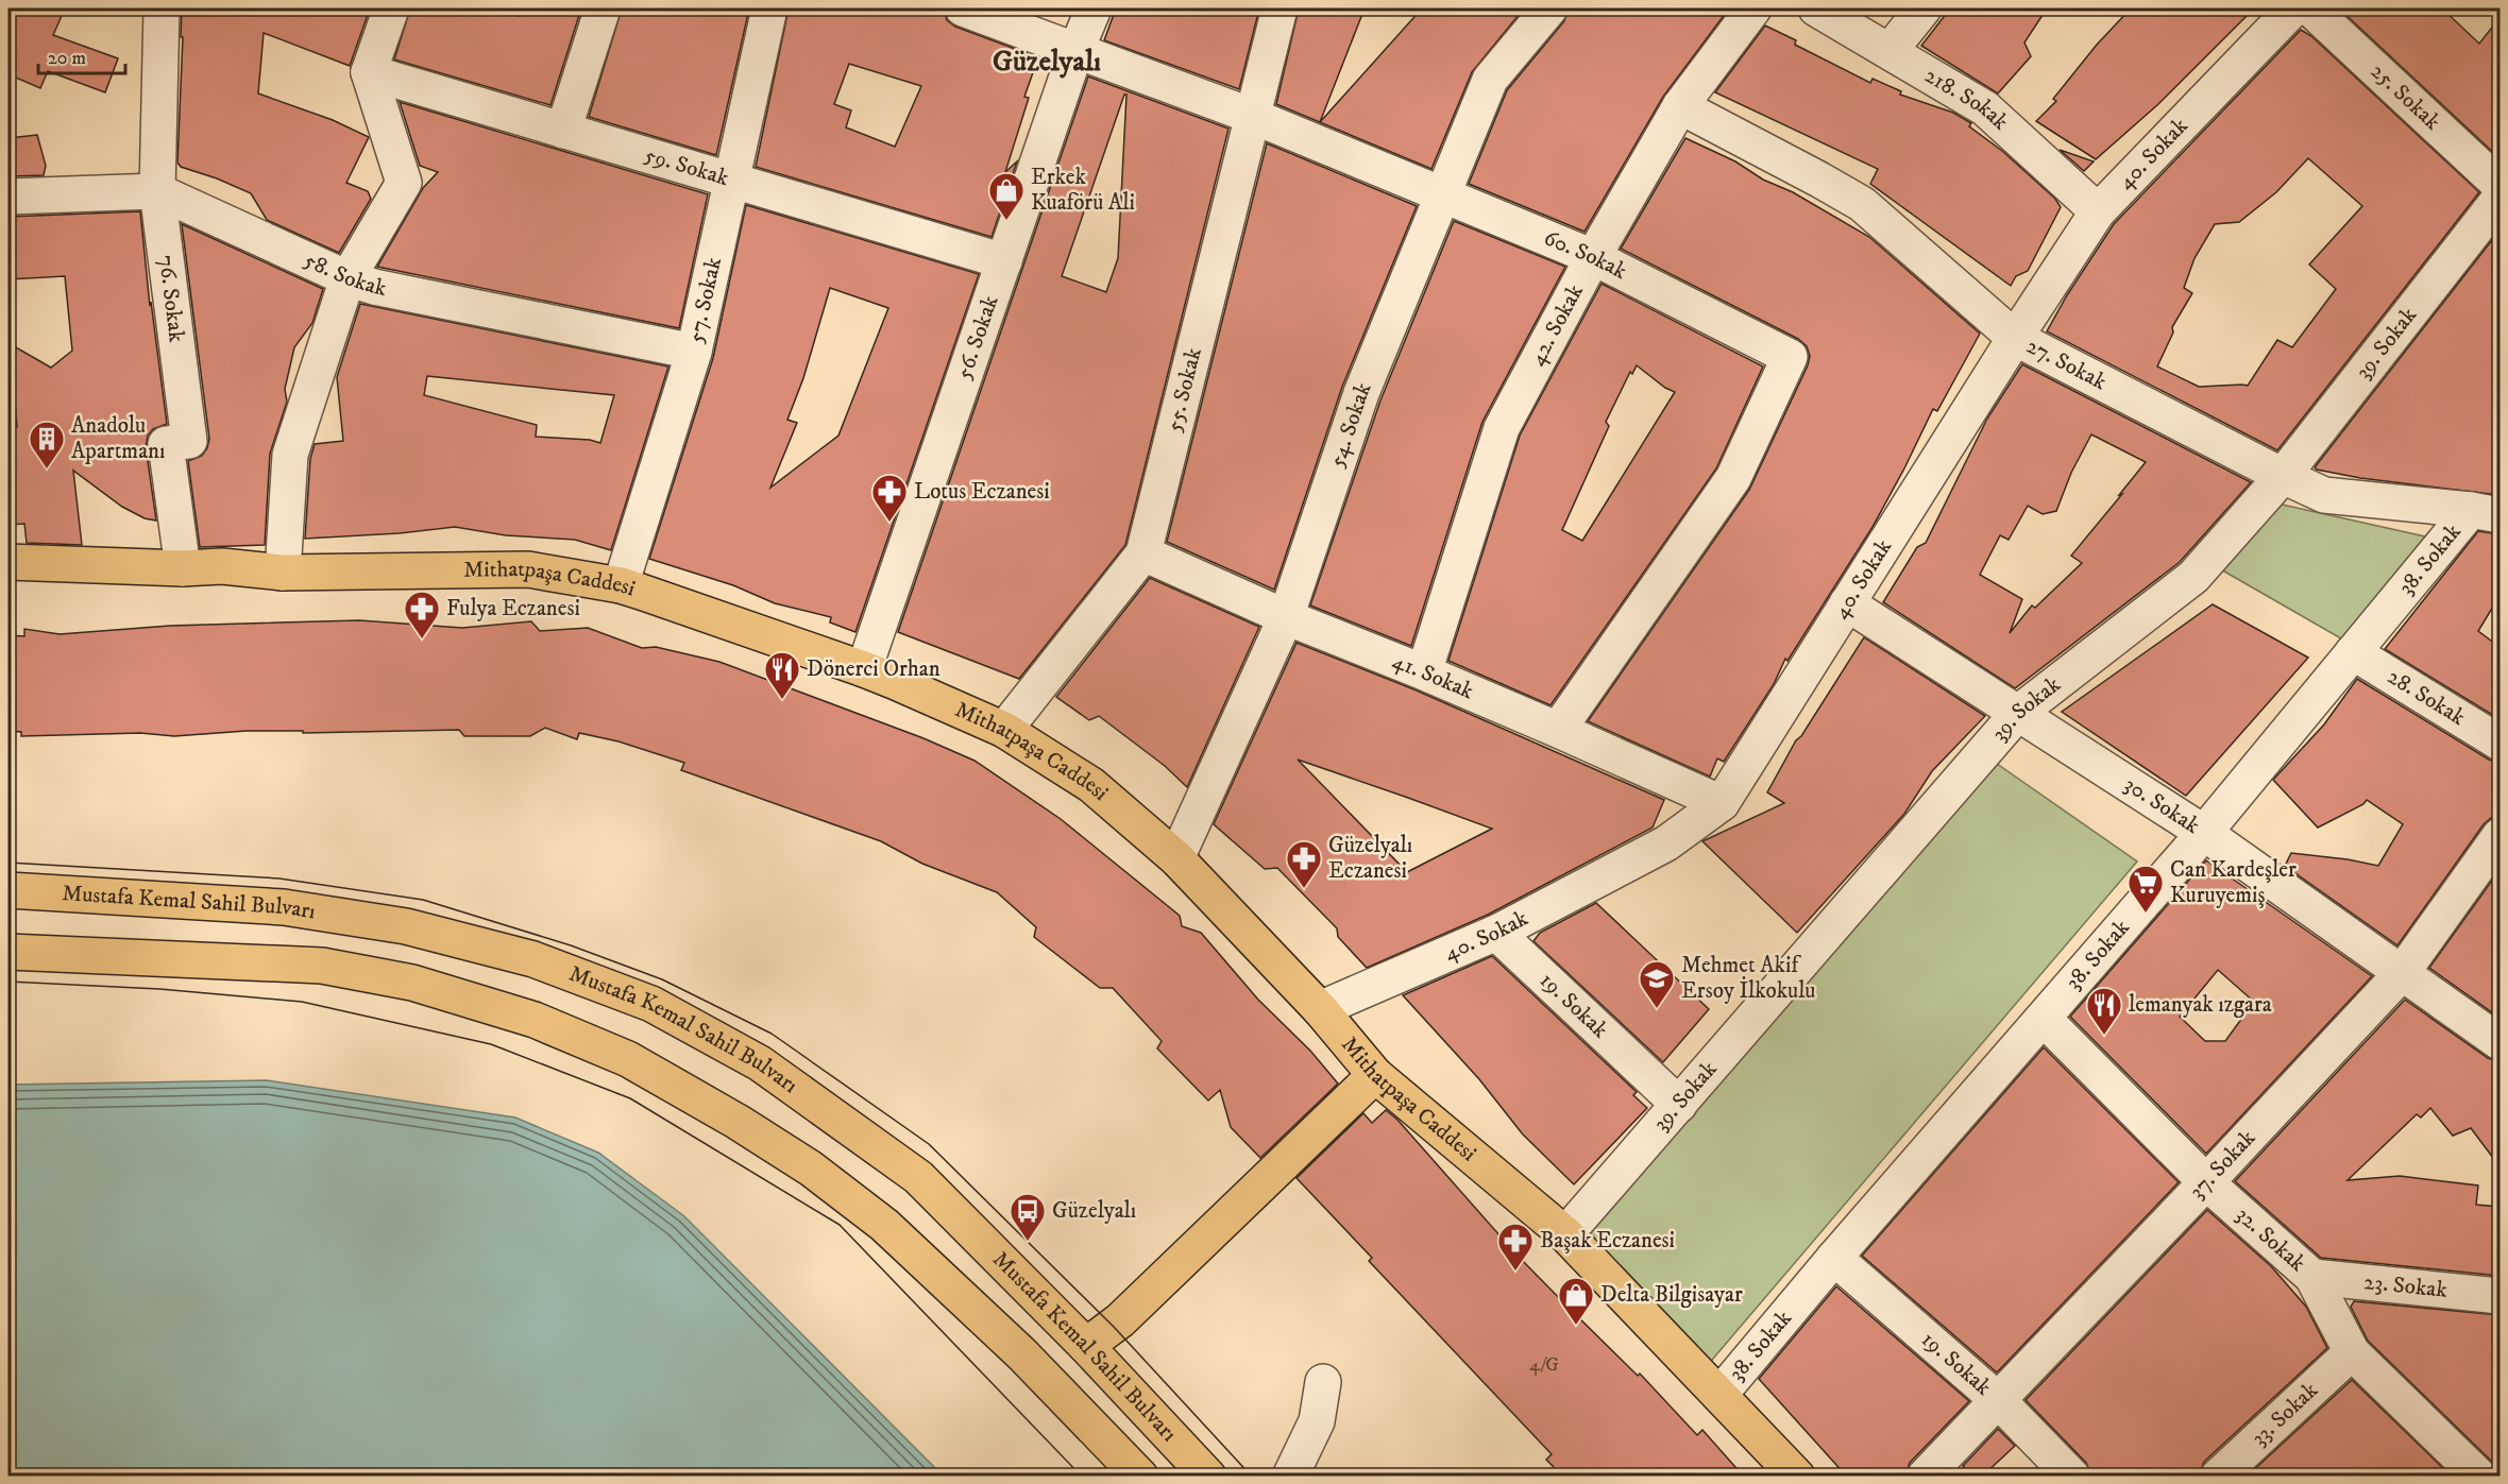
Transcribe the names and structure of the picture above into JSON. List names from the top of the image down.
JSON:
{
  "streets": {
    "main road": ["Mithatpaşa Caddesi", "Mustafa Kemal Sahil Bulvarı"],
    "street": [
      "25. Sokak",
      "218. Sokak",
      "40. Sokak",
      "59. Sokak",
      "60. Sokak",
      "58. Sokak",
      "76. Sokak",
      "57. Sokak",
      "42. Sokak",
      "56. Sokak",
      "39. Sokak",
      "27. Sokak",
      "55. Sokak",
      "54. Sokak",
      "38. Sokak",
      "41. Sokak",
      "28. Sokak",
      "30. Sokak",
      "19. Sokak",
      "37. Sokak",
      "32. Sokak",
      "23. Sokak",
      "33. Sokak"
    ]
  },
  "crossings": [
    ["218. Sokak", "40. Sokak"],
    ["40. Sokak", "27. Sokak"],
    ["40. Sokak", "Mithatpaşa Caddesi"],
    ["40. Sokak", "41. Sokak"],
    ["40. Sokak", "30. Sokak"],
    ["40. Sokak", "19. Sokak"],
    ["59. Sokak", "57. Sokak"],
    ["59. Sokak", "56. Sokak"],
    ["60. Sokak", "42. Sokak"],
    ["60. Sokak", "56. Sokak"],
    ["60. Sokak", "55. Sokak"],
    ["60. Sokak", "54. Sokak"],
    ["60. Sokak", "41. Sokak"],
    ["58. Sokak", "76. Sokak"],
    ["58. Sokak", "57. Sokak"],
    ["76. Sokak", "Mithatpaşa Caddesi"],
    ["57. Sokak", "Mithatpaşa Caddesi"],
    ["42. Sokak", "27. Sokak"],
    ["42. Sokak", "41. Sokak"],
    ["56. Sokak", "Mithatpaşa Caddesi"],
    ["39. Sokak", "27. Sokak"],
    ["39. Sokak", "Mithatpaşa Caddesi"],
    ["39. Sokak", "30. Sokak"],
    ["39. Sokak", "19. Sokak"],
    ["27. Sokak", "38. Sokak"],
    ["55. Sokak", "Mithatpaşa Caddesi"],
    ["55. Sokak", "41. Sokak"],
    ["54. Sokak", "Mithatpaşa Caddesi"],
    ["54. Sokak", "41. Sokak"],
    ["38. Sokak", "Mithatpaşa Caddesi"],
    ["38. Sokak", "28. Sokak"],
    ["38. Sokak", "30. Sokak"],
    ["38. Sokak", "19. Sokak"],
    ["38. Sokak", "32. Sokak"],
    ["30. Sokak", "37. Sokak"],
    ["19. Sokak", "37. Sokak"],
    ["37. Sokak", "32. Sokak"],
    ["32. Sokak", "23. Sokak"],
    ["32. Sokak", "33. Sokak"]
  ],
  "districts": ["Güzelyalı"],
  "places": {
    "shop": ["Erkek Kuaförü Ali", "Delta Bilgisayar"],
    "building": ["Anadolu Apartmanı"],
    "pharmacy": [
      "Lotus Eczanesi",
      "Fulya Eczanesi",
      "Güzelyalı Eczanesi",
      "Başak Eczanesi"
    ],
    "restaurant": ["Dönerci Orhan", "lemanyak ızgara"],
    "supermarket": ["Can Kardeşler Kuruyemiş"],
    "school or university": ["Mehmet Akif Ersoy İlkokulu"],
    "bus stop": ["Güzelyalı"]
  },
  "house_numbers": ["4/G"],
  "scale_bar": "20 m"
}
